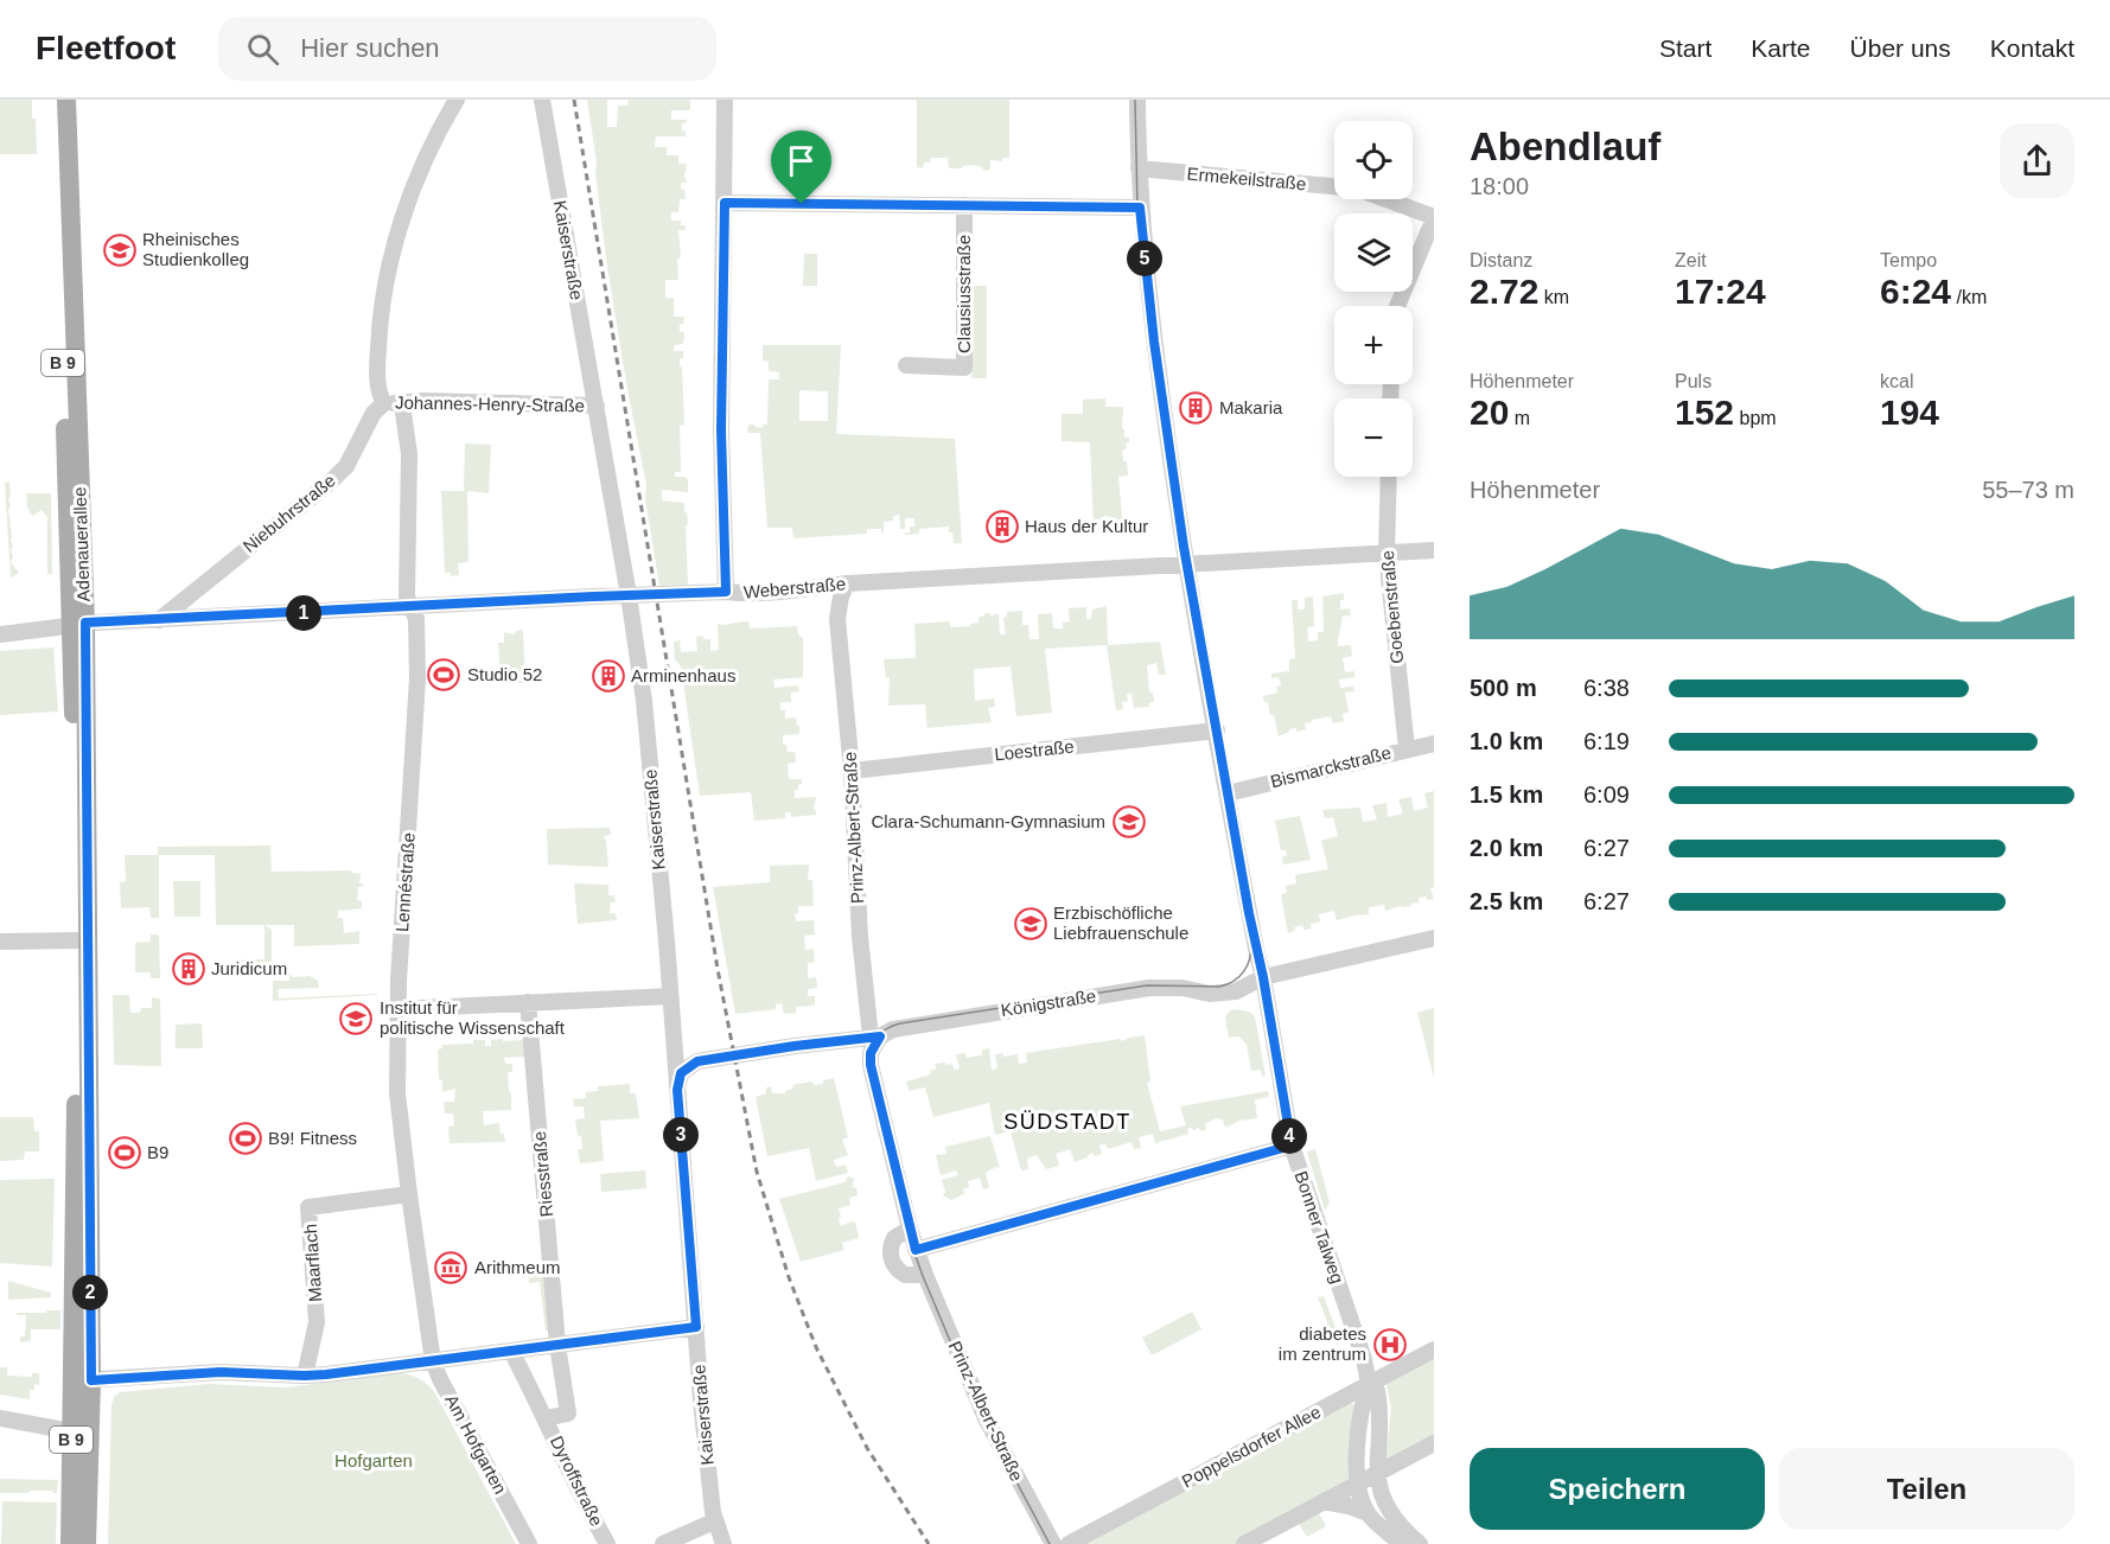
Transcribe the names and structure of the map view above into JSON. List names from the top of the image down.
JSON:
{
  "streets": {
    "main road": ["B 9", "Adenauerallee"],
    "street": [
      "Ermekeilstraße",
      "Kaiserstraße",
      "Clausiusstraße",
      "Johannes-Henry-Straße",
      "Niebuhrstraße",
      "Weberstraße",
      "Goebenstraße",
      "Loestraße",
      "Bismarckstraße",
      "Prinz-Albert-Straße",
      "Lennéstraße",
      "Königstraße",
      "Riesstraße",
      "Bonner Talweg",
      "Maarflach",
      "Am Hofgarten",
      "Poppelsdorfer Allee",
      "Dyroffstraße"
    ]
  },
  "crossings": [
    ["Ermekeilstraße", "Bonner Talweg"],
    ["Kaiserstraße", "Johannes-Henry-Straße"],
    ["Kaiserstraße", "Weberstraße"],
    ["Kaiserstraße", "Königstraße"],
    ["Johannes-Henry-Straße", "Niebuhrstraße"],
    ["Johannes-Henry-Straße", "Lennéstraße"],
    ["Niebuhrstraße", "Weberstraße"],
    ["Adenauerallee", "Weberstraße"],
    ["Weberstraße", "Goebenstraße"],
    ["Weberstraße", "Prinz-Albert-Straße"],
    ["Weberstraße", "Lennéstraße"],
    ["Weberstraße", "Bonner Talweg"],
    ["Goebenstraße", "Bismarckstraße"],
    ["Loestraße", "Prinz-Albert-Straße"],
    ["Loestraße", "Bonner Talweg"],
    ["Bismarckstraße", "Bonner Talweg"],
    ["Prinz-Albert-Straße", "Königstraße"],
    ["Lennéstraße", "Maarflach"],
    ["Lennéstraße", "Am Hofgarten"],
    ["Königstraße", "Bonner Talweg"],
    ["Riesstraße", "Dyroffstraße"],
    ["Bonner Talweg", "Poppelsdorfer Allee"]
  ],
  "districts": ["SÜDSTADT"],
  "parks": ["Hofgarten"],
  "places": {
    "school or university": [
      "Rheinisches Studienkolleg",
      "Clara-Schumann-Gymnasium",
      "Erzbischöfliche Liebfrauenschule",
      "Institut für politische Wissenschaft"
    ],
    "building": [
      "Makaria",
      "Haus der Kultur",
      "Arminenhaus",
      "Juridicum"
    ],
    "sports": ["Studio 52", "B9! Fitness", "B9"],
    "museum": ["Arithmeum"],
    "hospital": ["diabetes im zentrum"]
  },
  "page": {
    "header": "Fleetfoot",
    "search": "Hier suchen",
    "nav": [
      "Start",
      "Karte",
      "Über uns",
      "Kontakt"
    ],
    "heading": ["Abendlauf", "18:00"],
    "map_buttons": ["+", "−"],
    "stats": [
      ["Distanz", "2.72 km"],
      ["Zeit", "17:24"],
      ["Tempo", "6:24 /km"],
      ["Höhenmeter", "20 m"],
      ["Puls", "152 bpm"],
      ["kcal", "194"]
    ],
    "pins": [
      "5",
      "1",
      "3",
      "4",
      "2"
    ],
    "chart": ["Höhenmeter", "55–73 m"],
    "list": [
      {
        "name": "500 m",
        "note": "6:38"
      },
      {
        "name": "1.0 km",
        "note": "6:19"
      },
      {
        "name": "1.5 km",
        "note": "6:09"
      },
      {
        "name": "2.0 km",
        "note": "6:27"
      },
      {
        "name": "2.5 km",
        "note": "6:27"
      }
    ],
    "buttons": ["Speichern", "Teilen"]
  }
}
